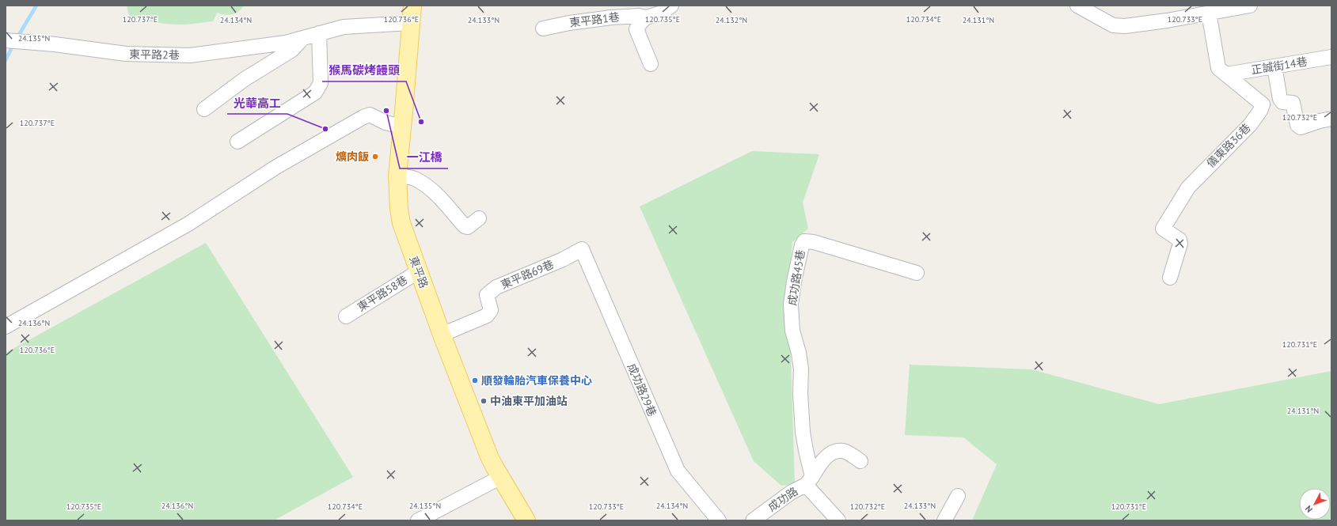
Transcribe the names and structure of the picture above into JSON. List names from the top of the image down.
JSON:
{
  "streets": {
    "main road": ["東平路"],
    "street": [
      "東平路1巷",
      "東平路2巷",
      "正誠街14巷",
      "儀東路36巷",
      "東平路69巷",
      "成功路45巷",
      "東平路58巷",
      "成功路29巷",
      "成功路"
    ]
  },
  "crossings": [
    ["東平路2巷", "東平路"],
    ["正誠街14巷", "儀東路36巷"],
    ["東平路", "東平路69巷"],
    ["東平路", "東平路58巷"],
    ["東平路69巷", "成功路29巷"],
    ["成功路45巷", "成功路"]
  ],
  "places": [
    "一江橋",
    "猴馬碳烤饅頭",
    "光華高工",
    "爌肉飯",
    "順發輪胎汽車保養中心",
    "中油東平加油站"
  ],
  "north": "bottom left",
  "coordinates": [
    "120.737°E",
    "120.736°E",
    "120.735°E",
    "120.734°E",
    "120.733°E",
    "24.134°N",
    "24.133°N",
    "24.131°N",
    "24.132°N",
    "24.135°N",
    "120.732°E",
    "24.136°N",
    "120.731°E"
  ]
}
